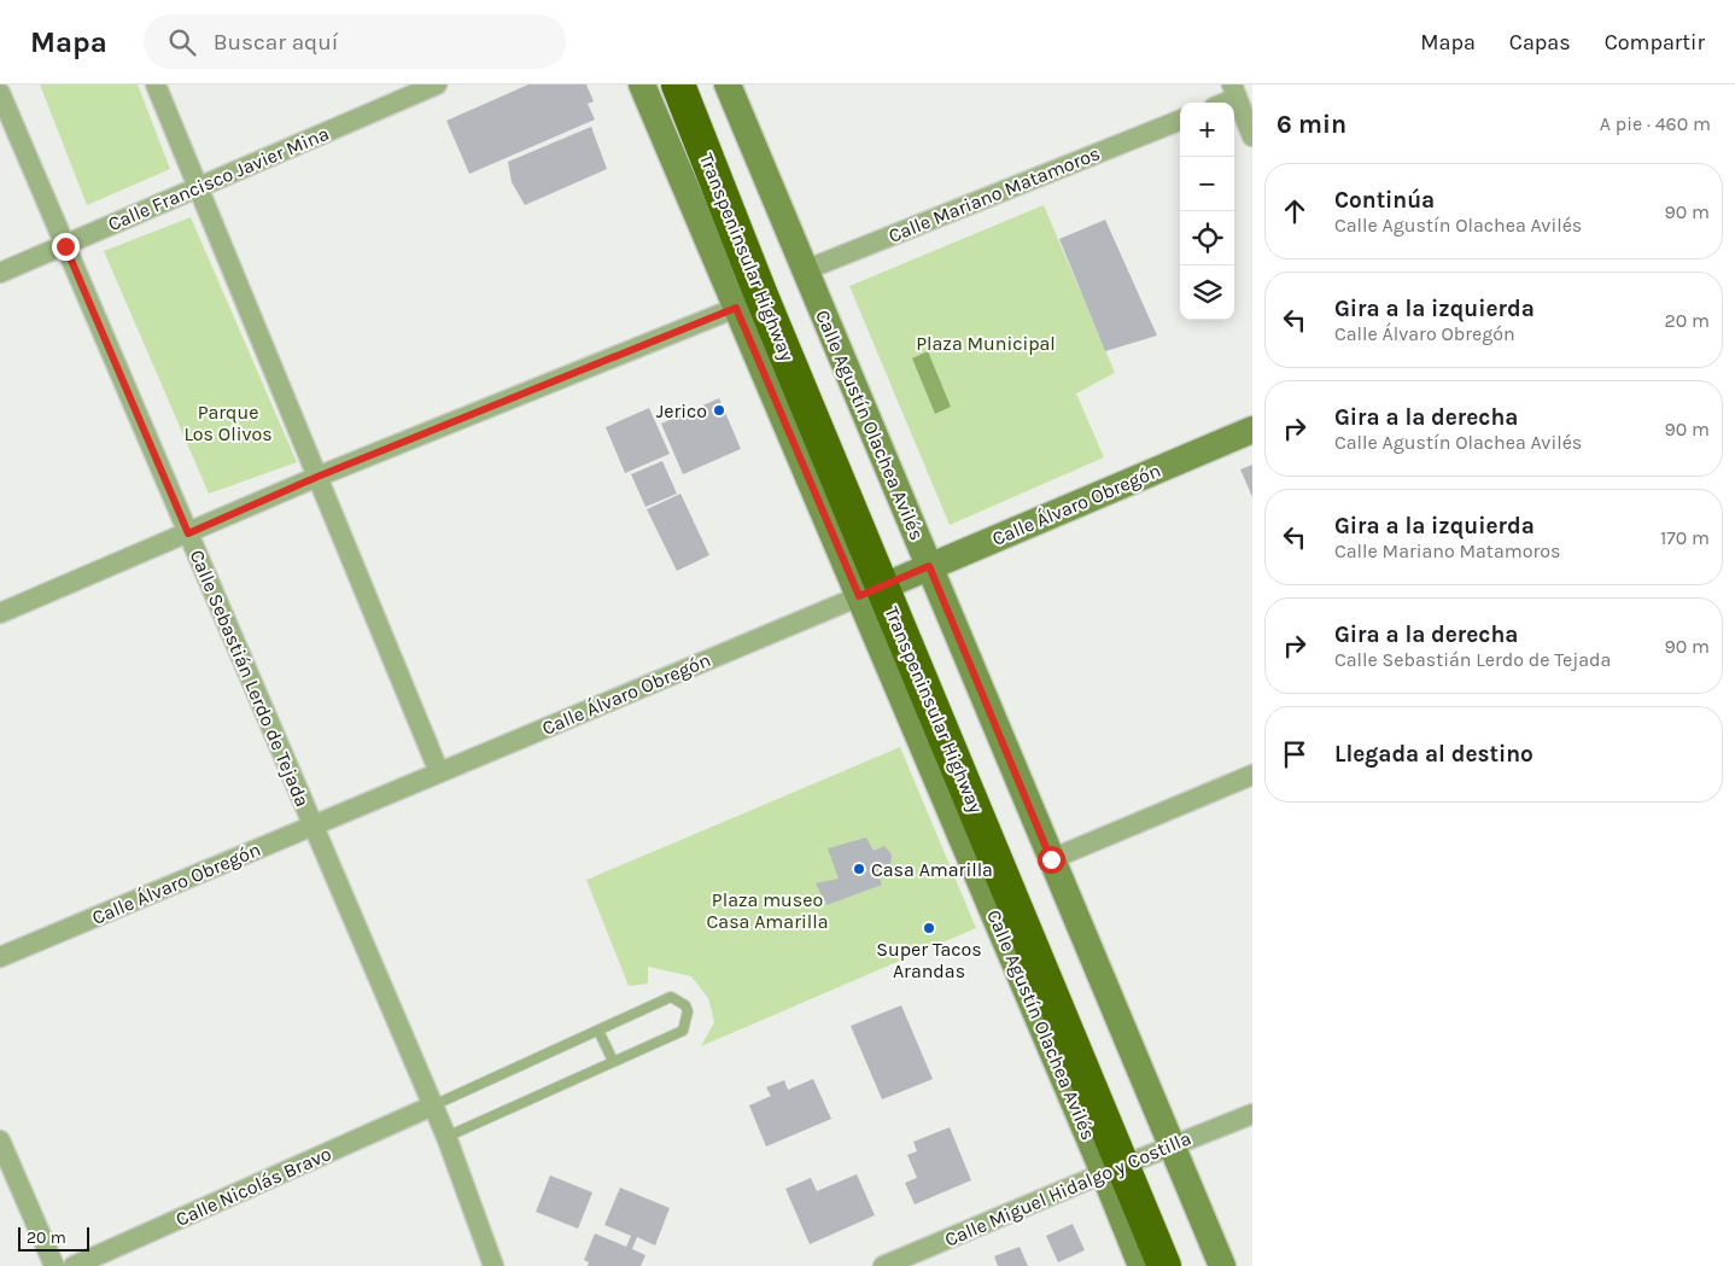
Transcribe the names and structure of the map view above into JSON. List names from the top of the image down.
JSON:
{
  "streets": {
    "highway": ["Transpeninsular Highway"],
    "street": [
      "Calle Francisco Javier Mina",
      "Calle Mariano Matamoros",
      "Calle Agustín Olachea Avilés",
      "Calle Álvaro Obregón",
      "Calle Sebastián Lerdo de Tejada",
      "Calle Nicolás Bravo",
      "Calle Miguel Hidalgo y Costilla"
    ]
  },
  "crossings": [
    ["Calle Francisco Javier Mina", "Calle Sebastián Lerdo de Tejada"],
    ["Calle Mariano Matamoros", "Calle Agustín Olachea Avilés"],
    ["Transpeninsular Highway", "Calle Álvaro Obregón"],
    ["Transpeninsular Highway", "Calle Miguel Hidalgo y Costilla"],
    ["Calle Agustín Olachea Avilés", "Calle Álvaro Obregón"],
    ["Calle Agustín Olachea Avilés", "Calle Miguel Hidalgo y Costilla"],
    ["Calle Álvaro Obregón", "Calle Sebastián Lerdo de Tejada"],
    ["Calle Sebastián Lerdo de Tejada", "Calle Nicolás Bravo"]
  ],
  "parks": ["Plaza Municipal", "Parque Los Olivos", "Plaza museo Casa Amarilla"],
  "places": ["Jerico", "Casa Amarilla", "Super Tacos Arandas"],
  "scale_bar": "20 m",
  "page": {
    "header": "Mapa",
    "search": "Buscar aquí",
    "nav": ["Mapa", "Capas", "Compartir"],
    "heading": ["6 min", "A pie · 460 m"],
    "map_buttons": ["+", "−"],
    "list": [
      ["Continúa", "Calle Agustín Olachea Avilés", "90 m"],
      ["Gira a la izquierda", "Calle Álvaro Obregón", "20 m"],
      ["Gira a la derecha", "Calle Agustín Olachea Avilés", "90 m"],
      ["Gira a la izquierda", "Calle Mariano Matamoros", "170 m"],
      ["Gira a la derecha", "Calle Sebastián Lerdo de Tejada", "90 m"],
      "Llegada al destino"
    ],
    "scale": "20 m"
  }
}
